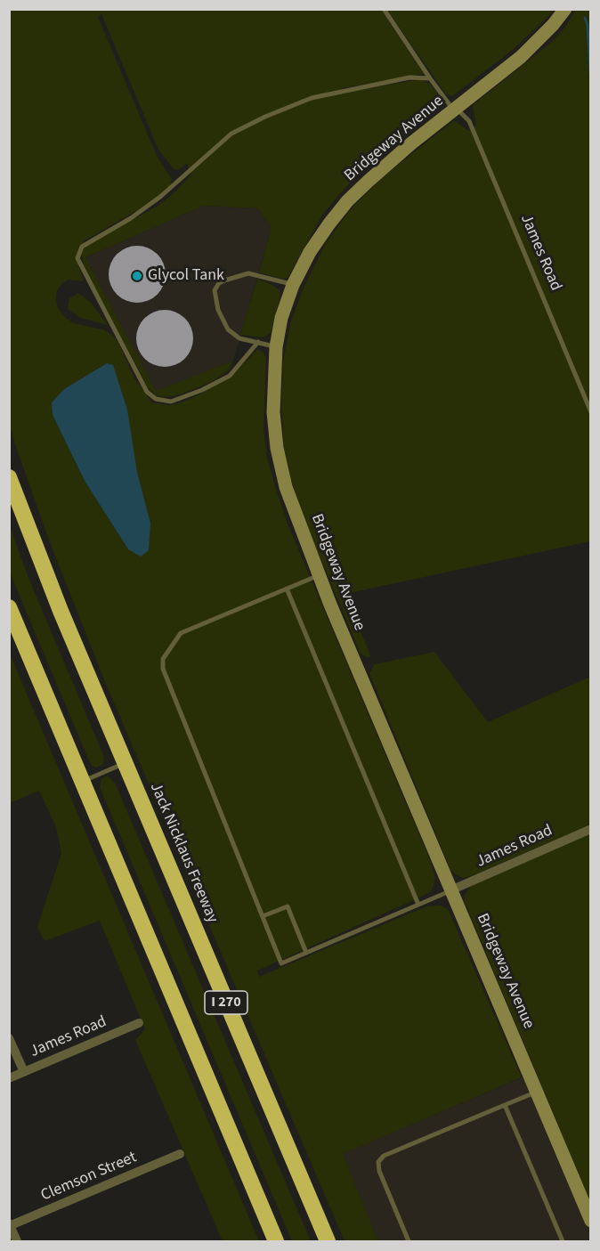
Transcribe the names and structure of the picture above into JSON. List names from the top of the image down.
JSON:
{
  "streets": {
    "highway": ["Jack Nicklaus Freeway", "I 270"],
    "street": ["Bridgeway Avenue", "James Road", "Clemson Street"]
  },
  "crossings": [
    ["Bridgeway Avenue", "James Road"]
  ],
  "places": ["Glycol Tank"]
}
